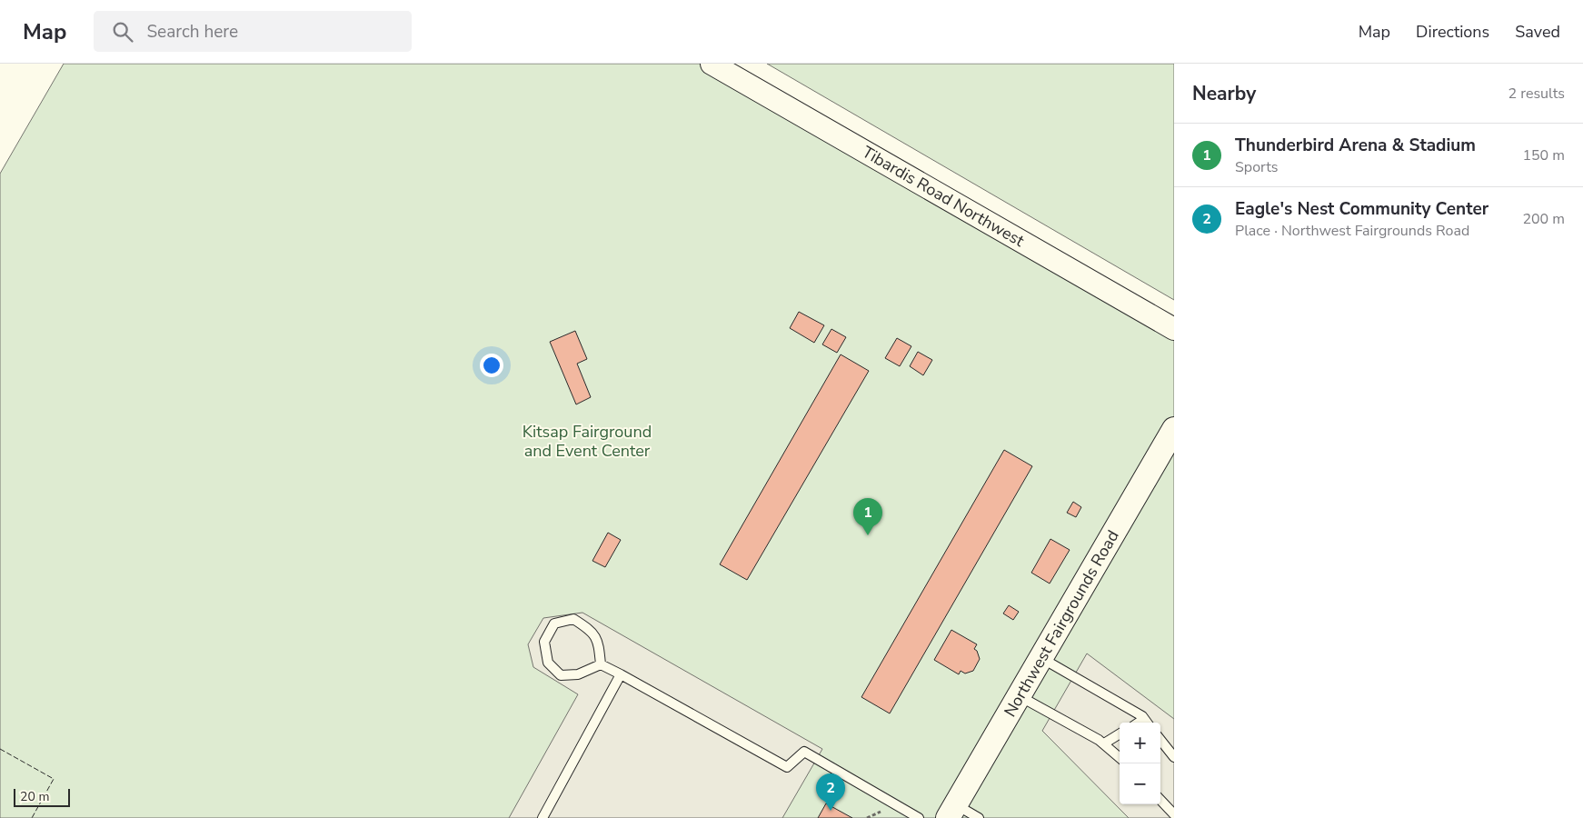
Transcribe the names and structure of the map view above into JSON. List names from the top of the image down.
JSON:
{
  "streets": {
    "main road": ["Northwest Fairgrounds Road"],
    "street": ["Tibardis Road Northwest"]
  },
  "parks": ["Kitsap Fairground and Event Center"],
  "scale_bar": "20 m",
  "page": {
    "header": "Map",
    "search": "Search here",
    "nav": ["Map", "Directions", "Saved"],
    "heading": ["Nearby", "2 results"],
    "list": [
      {
        "mark": "1",
        "name": "Thunderbird Arena & Stadium",
        "note": "Sports",
        "value": "150 m"
      },
      {
        "mark": "2",
        "name": "Eagle's Nest Community Center",
        "note": "Place · Northwest Fairgrounds Road",
        "value": "200 m"
      }
    ],
    "pins": ["1", "2"],
    "map_buttons": ["+", "−"],
    "scale": "20 m"
  }
}
